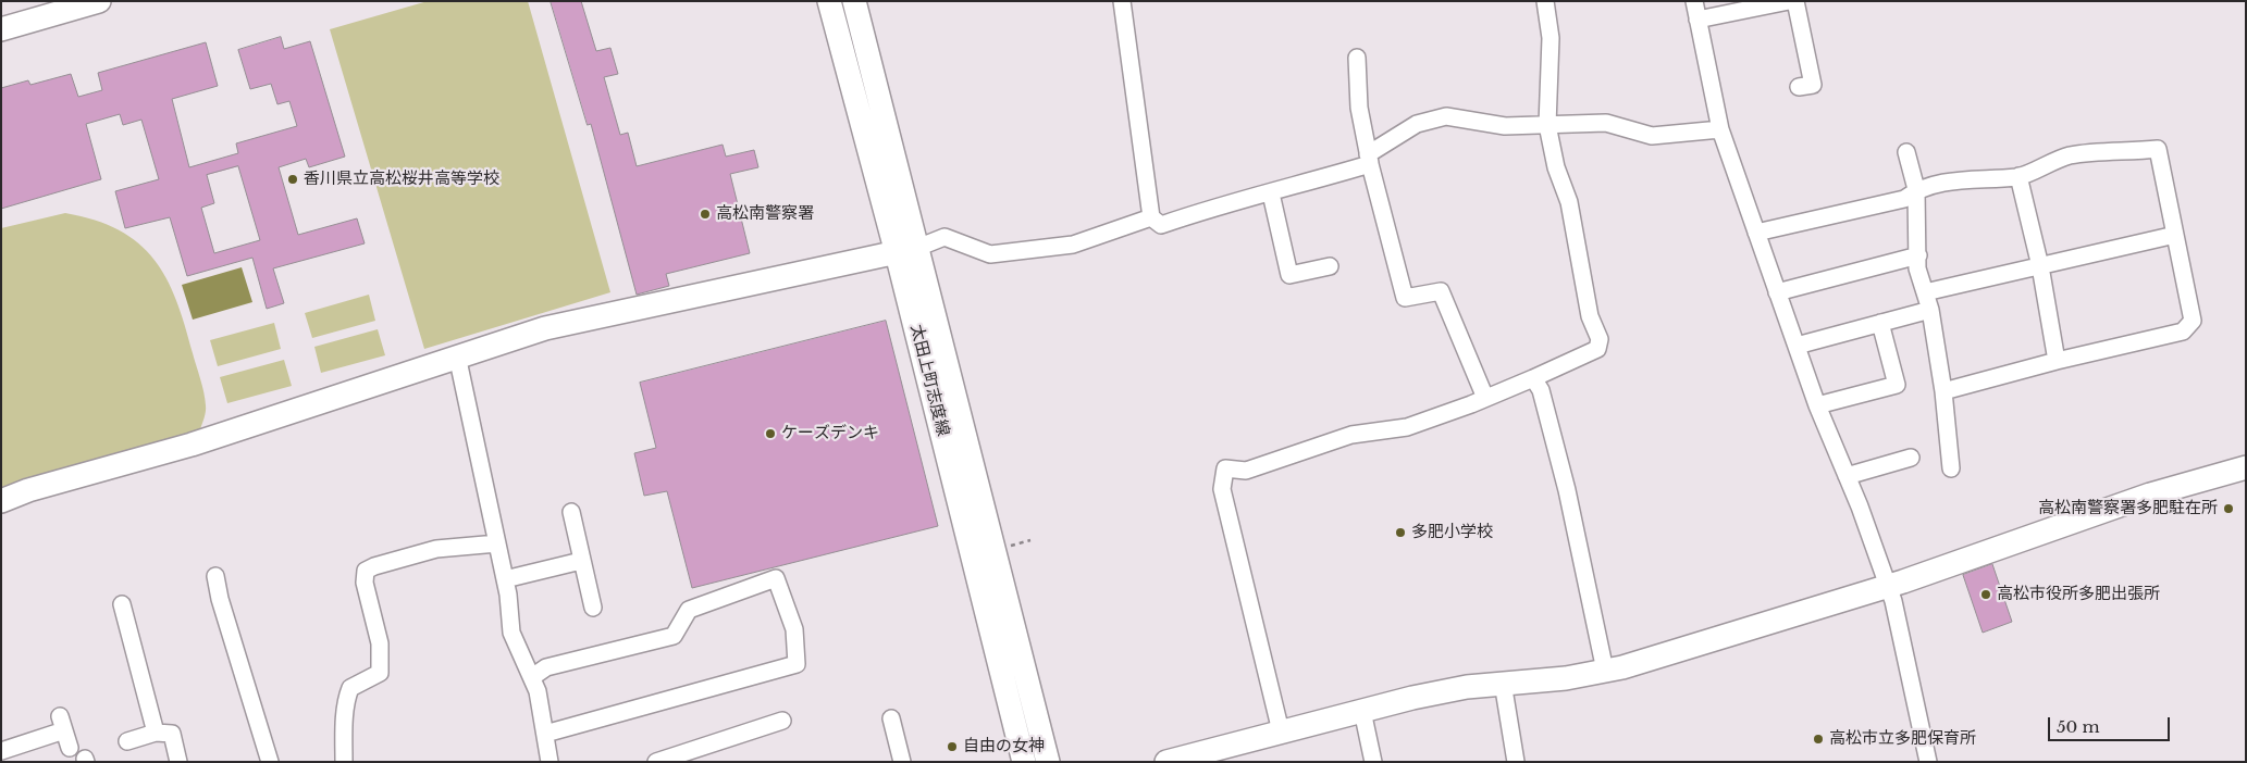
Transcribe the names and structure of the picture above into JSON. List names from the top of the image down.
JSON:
{
  "streets": {
    "street": ["太田上町志度線"]
  },
  "places": [
    "香川県立高松桜井高等学校",
    "高松南警察署",
    "ケーズデンキ",
    "高松南警察署多肥駐在所",
    "多肥小学校",
    "高松市役所多肥出張所",
    "高松市立多肥保育所",
    "自由の女神"
  ],
  "scale_bar": "50 m"
}
